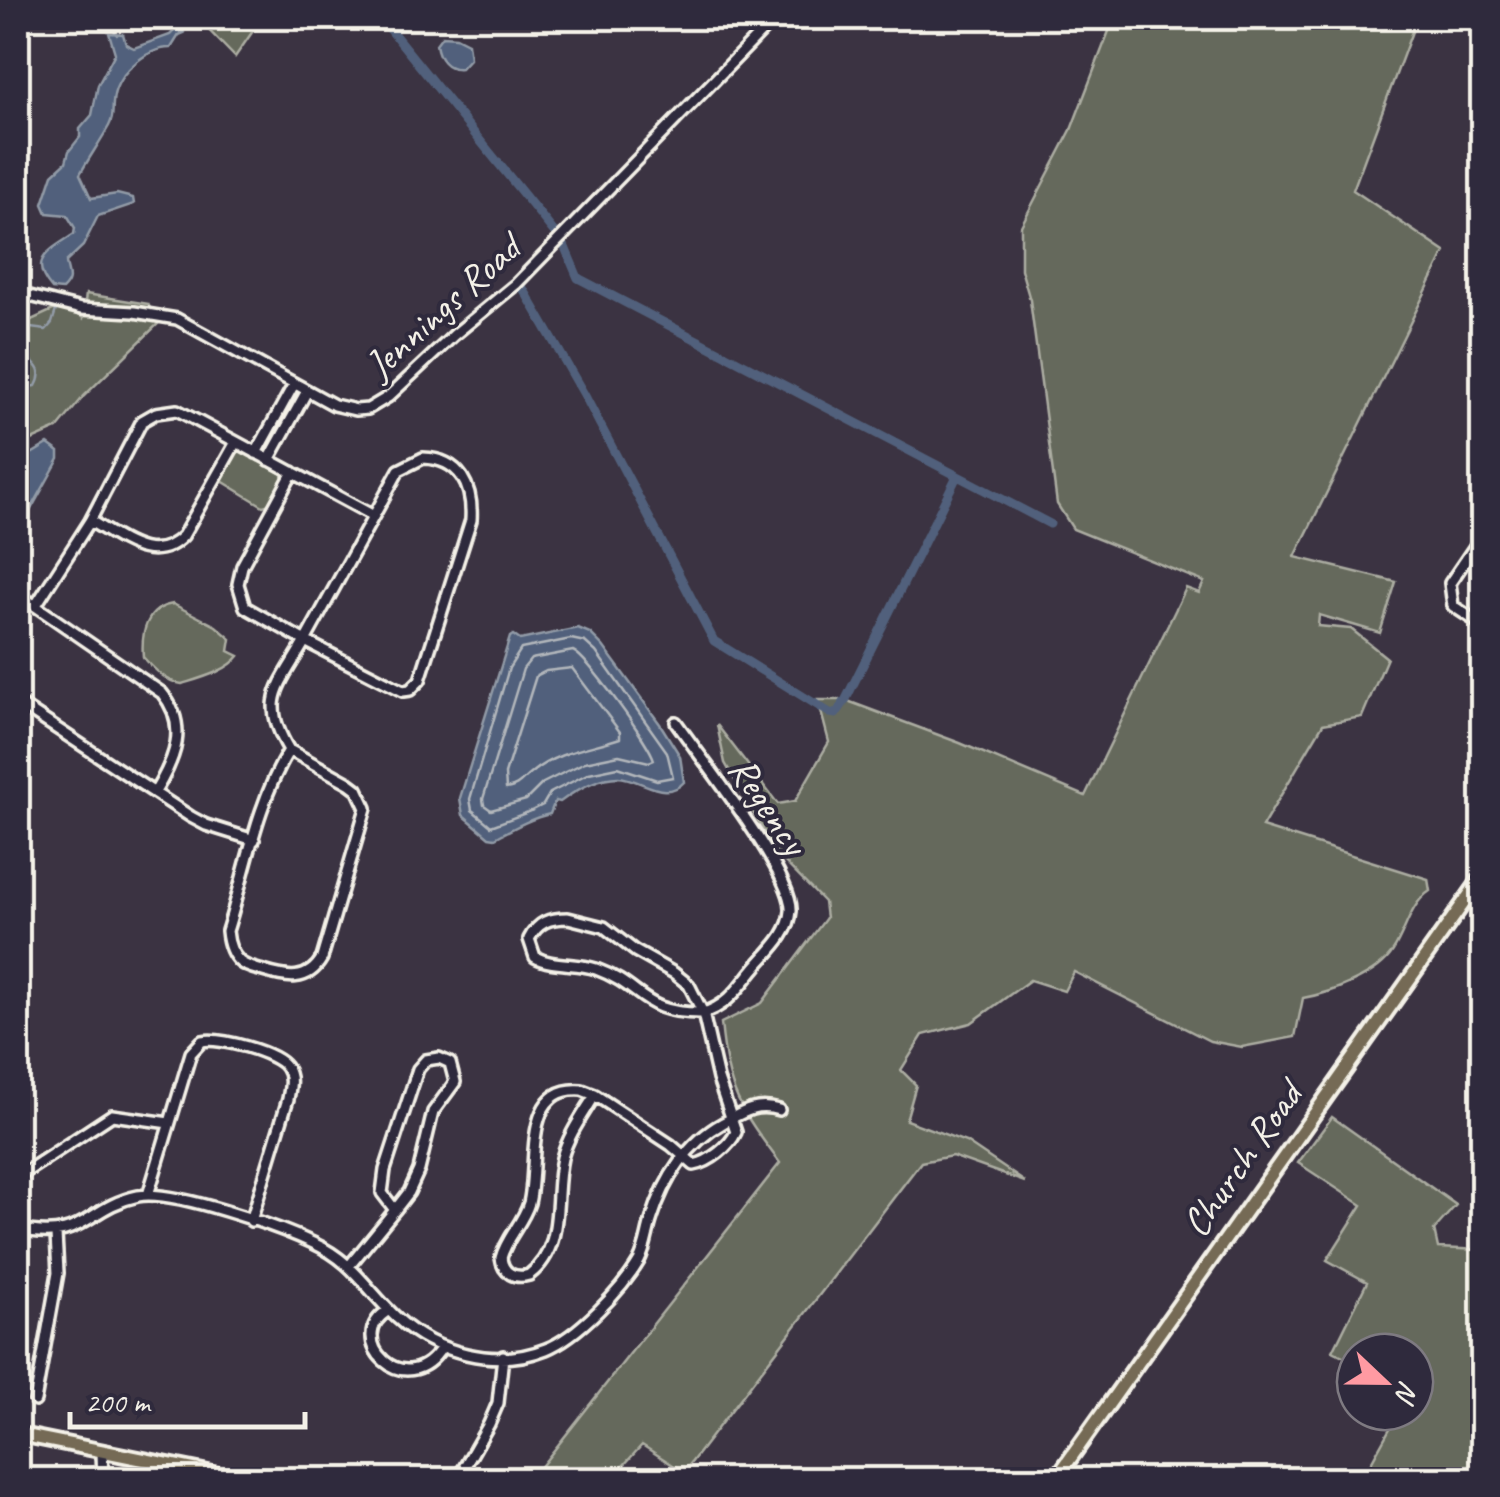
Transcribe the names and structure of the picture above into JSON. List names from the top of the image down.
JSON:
{
  "streets": {
    "main road": ["Church Road"],
    "street": ["Jennings Road", "Regency"]
  },
  "scale_bar": "200 m",
  "north": "right"
}
